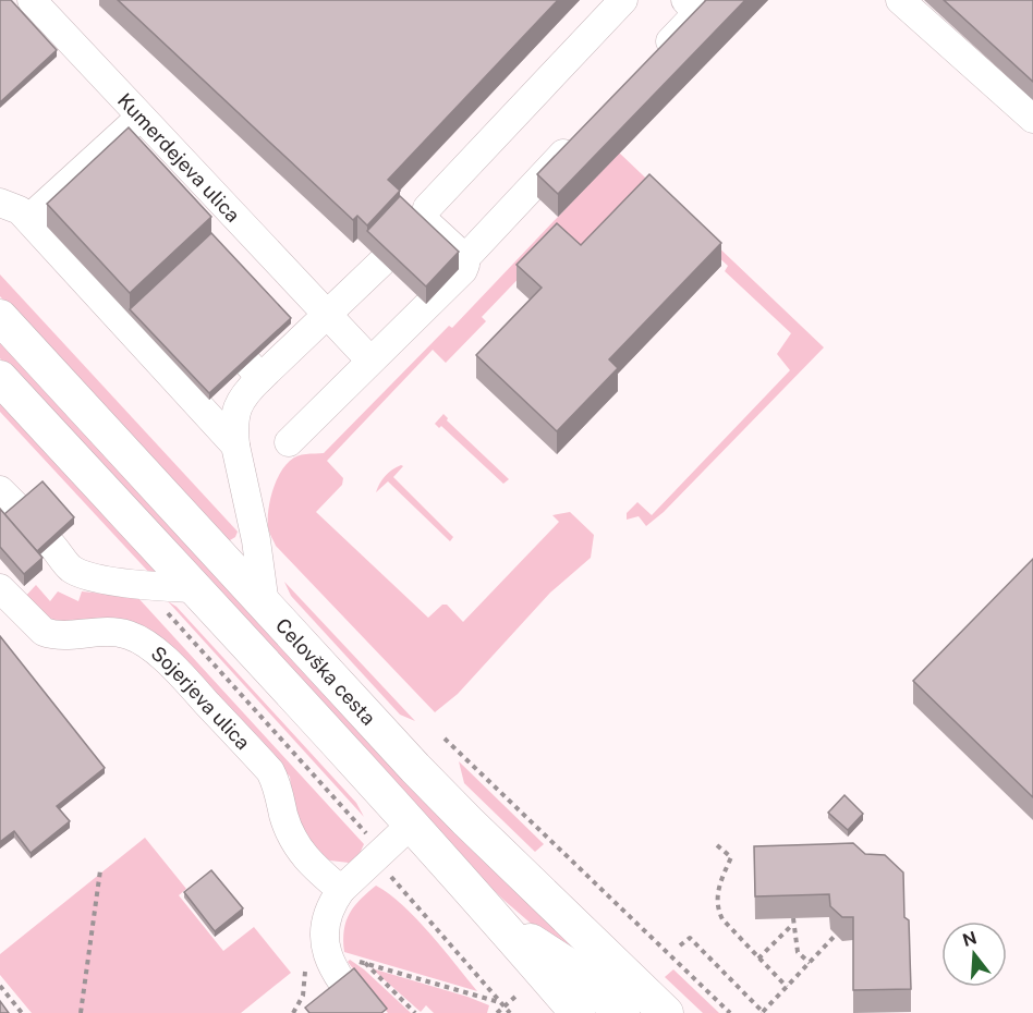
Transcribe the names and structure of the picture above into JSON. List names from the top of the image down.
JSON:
{
  "streets": {
    "main road": ["Celovška cesta"],
    "street": ["Kumerdejeva ulica", "Sojerjeva ulica"]
  },
  "north": "top"
}
